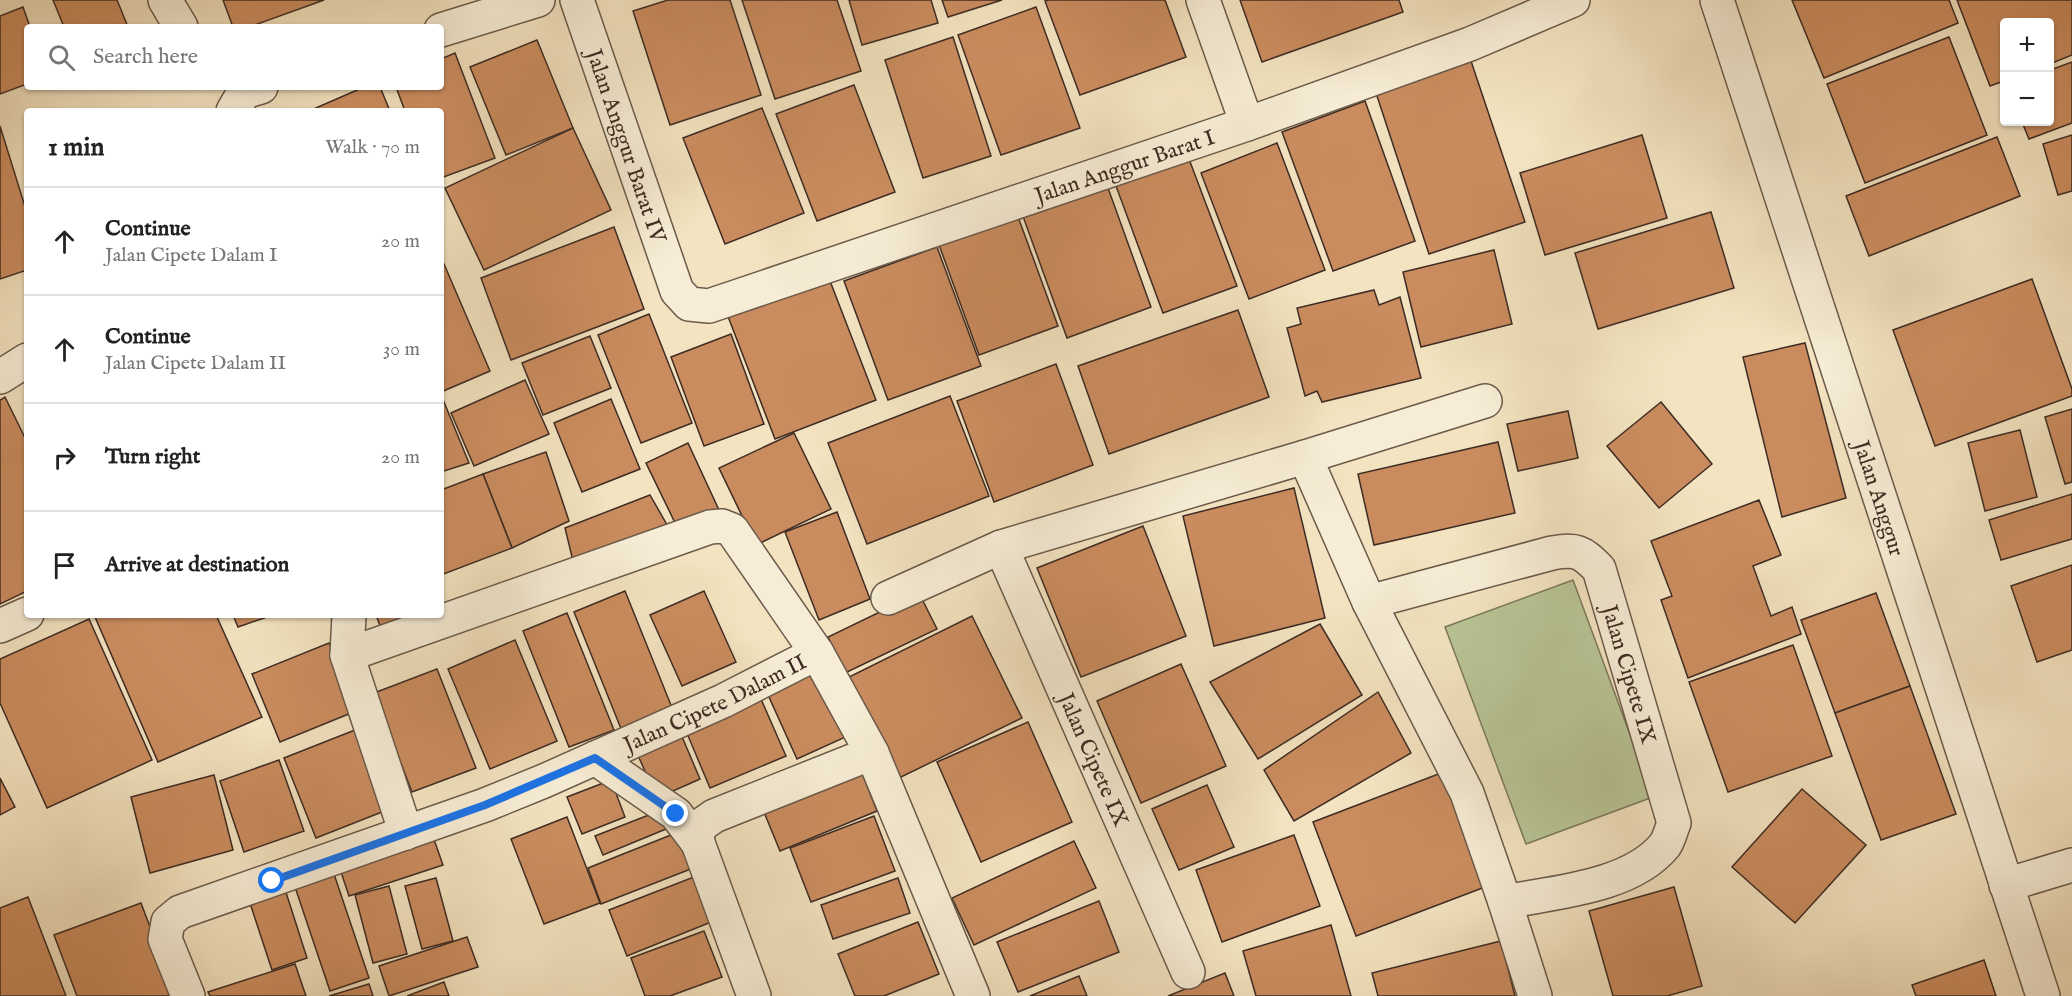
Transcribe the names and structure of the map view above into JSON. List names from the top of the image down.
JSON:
{
  "streets": {
    "street": [
      "Jalan Anggur Barat IV",
      "Jalan Anggur Barat I",
      "Jalan Anggur",
      "Jalan Cipete IX",
      "Jalan Cipete Dalam II"
    ]
  },
  "crossings": [
    ["Jalan Anggur Barat IV", "Jalan Anggur Barat I"]
  ],
  "page": {
    "map_buttons": ["+", "−"],
    "search": "Search here",
    "heading": ["1 min", "Walk · 70 m"],
    "list": [
      ["Continue", "Jalan Cipete Dalam I", "20 m"],
      ["Continue", "Jalan Cipete Dalam II", "30 m"],
      ["Turn right", "20 m"],
      "Arrive at destination"
    ]
  }
}
